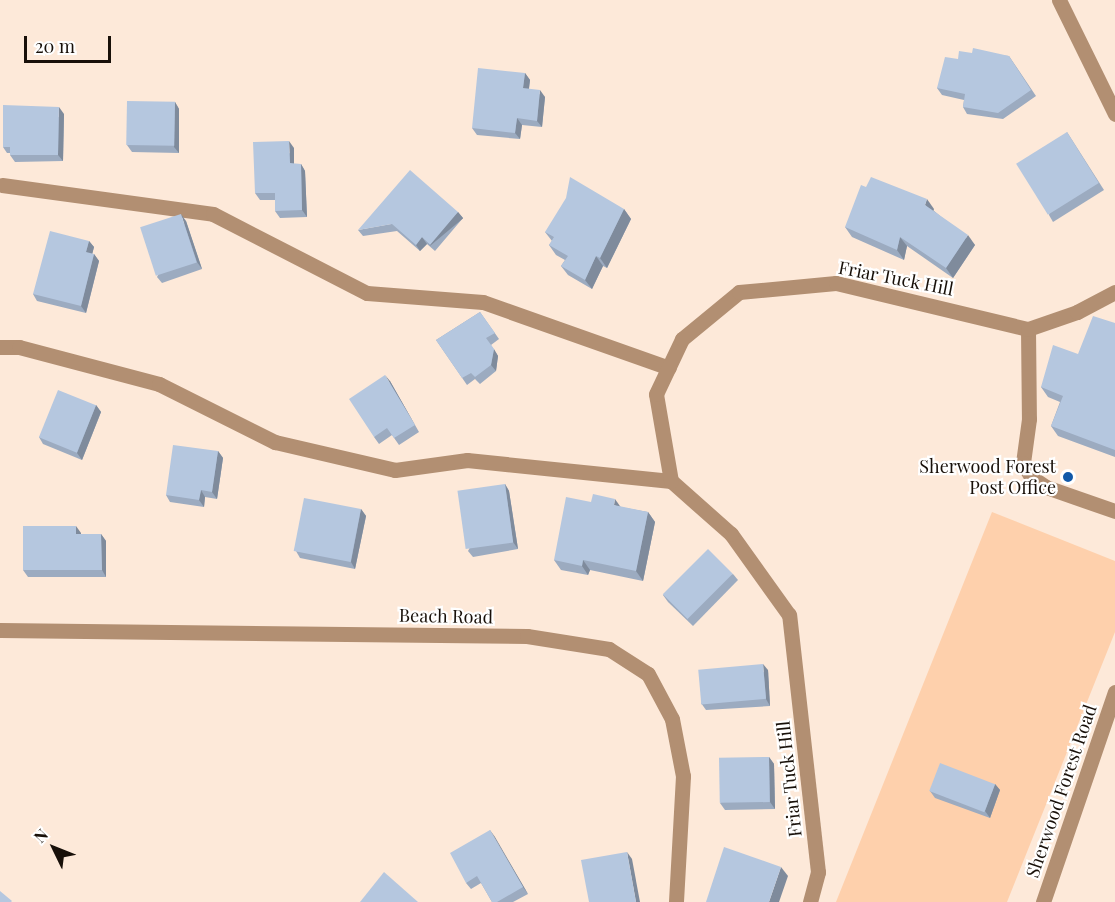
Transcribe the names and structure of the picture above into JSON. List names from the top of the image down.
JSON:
{
  "streets": {
    "street": ["Friar Tuck Hill", "Beach Road", "Sherwood Forest Road"]
  },
  "places": ["Sherwood Forest Post Office"],
  "scale_bar": "20 m",
  "north": "top left"
}
